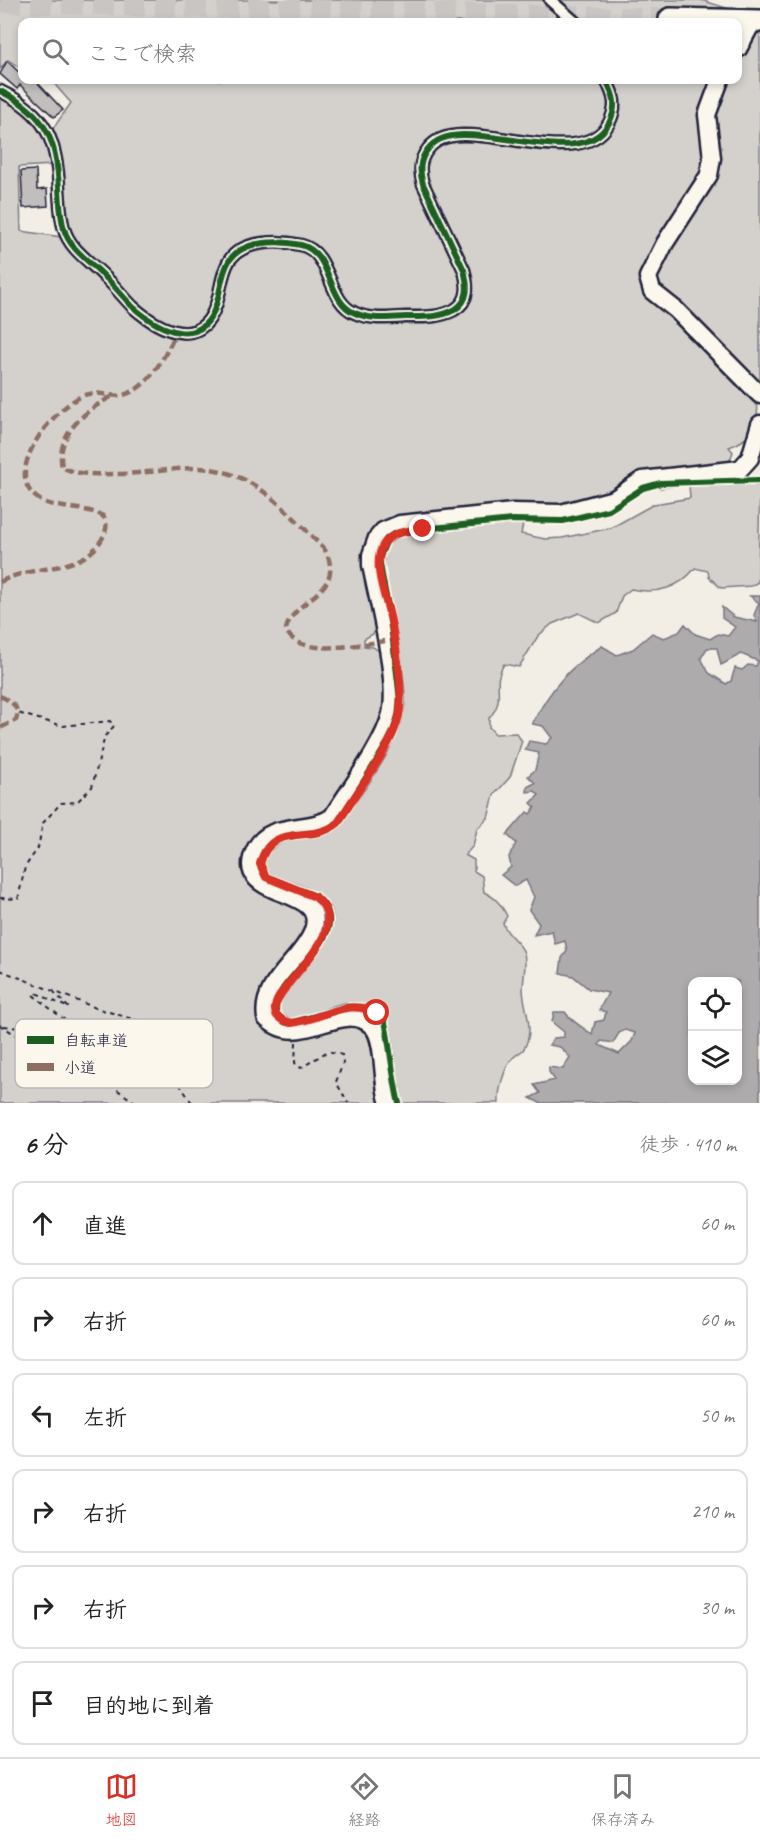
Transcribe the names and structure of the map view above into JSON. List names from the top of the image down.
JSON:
{
  "legend": ["自転車道", "小道"],
  "page": {
    "search": "ここで検索",
    "heading": ["6 分", "徒歩 · 410 m"],
    "list": [
      ["直進", "60 m"],
      ["右折", "60 m"],
      ["左折", "50 m"],
      ["右折", "210 m"],
      ["右折", "30 m"],
      "目的地に到着"
    ],
    "nav": ["地図", "経路", "保存済み"]
  }
}
